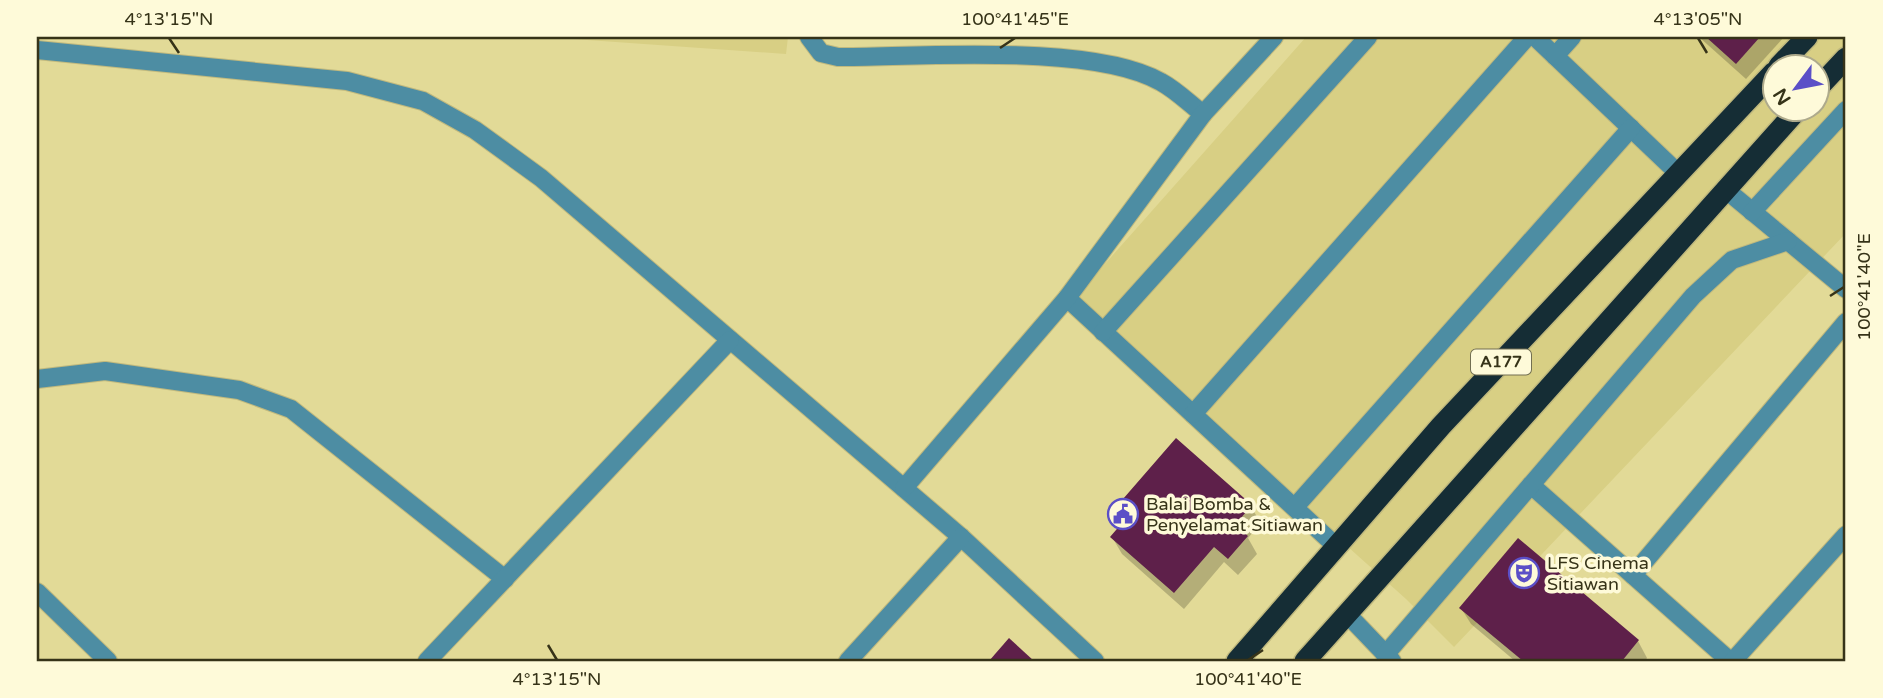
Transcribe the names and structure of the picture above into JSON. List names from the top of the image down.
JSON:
{
  "streets": {
    "highway": ["A177"]
  },
  "places": {
    "public building": ["Balai Bomba & Penyelamat Sitiawan"],
    "theatre": ["LFS Cinema Sitiawan"]
  },
  "north": "bottom left",
  "coordinates": [
    "4°13'15\"N",
    "100°41'45\"E",
    "4°13'05\"N",
    "100°41'40\"E"
  ]
}
